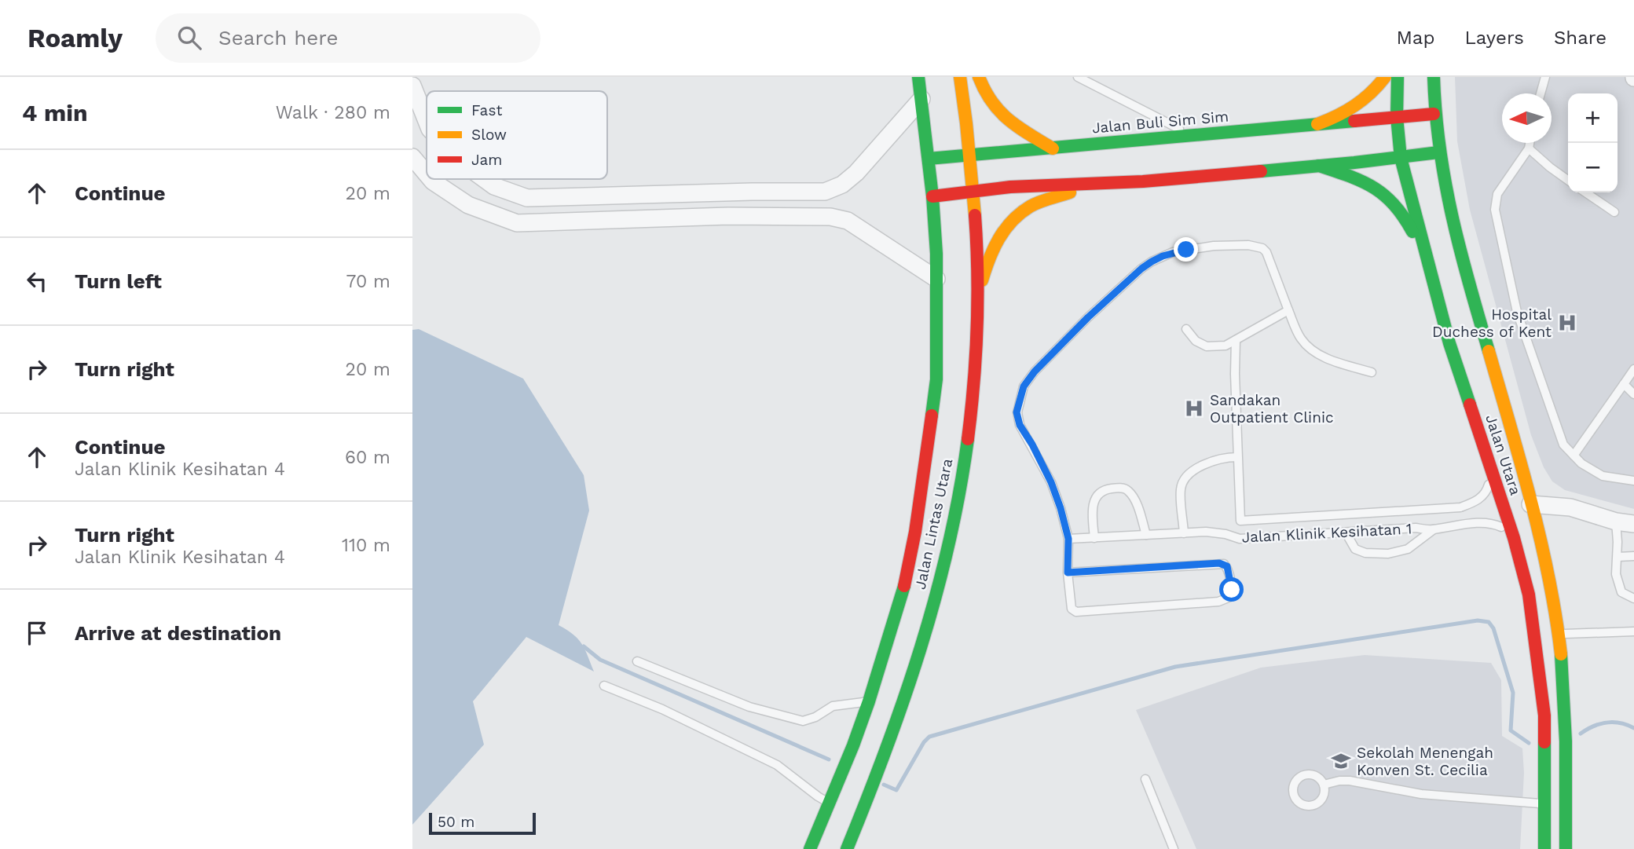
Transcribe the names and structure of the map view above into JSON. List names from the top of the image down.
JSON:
{
  "streets": {
    "main road": ["Jalan Buli Sim Sim", "Jalan Utara", "Jalan Lintas Utara"],
    "lane": ["Jalan Klinik Kesihatan 1"]
  },
  "crossings": [
    ["Jalan Buli Sim Sim", "Jalan Utara"],
    ["Jalan Buli Sim Sim", "Jalan Lintas Utara"],
    ["Jalan Utara", "Jalan Klinik Kesihatan 1"]
  ],
  "places": {
    "hospital": ["Hospital Duchess of Kent", "Sandakan Outpatient Clinic"],
    "school or university": ["Sekolah Menengah Konven St. Cecilia"]
  },
  "legend": ["Fast", "Slow", "Jam"],
  "scale_bar": "50 m",
  "north": "left",
  "page": {
    "header": "Roamly",
    "search": "Search here",
    "nav": ["Map", "Layers", "Share"],
    "heading": ["4 min", "Walk · 280 m"],
    "map_buttons": ["+", "−"],
    "list": [
      ["Continue", "20 m"],
      ["Turn left", "70 m"],
      ["Turn right", "20 m"],
      ["Continue", "Jalan Klinik Kesihatan 4", "60 m"],
      ["Turn right", "Jalan Klinik Kesihatan 4", "110 m"],
      "Arrive at destination"
    ],
    "scale": "50 m"
  }
}
